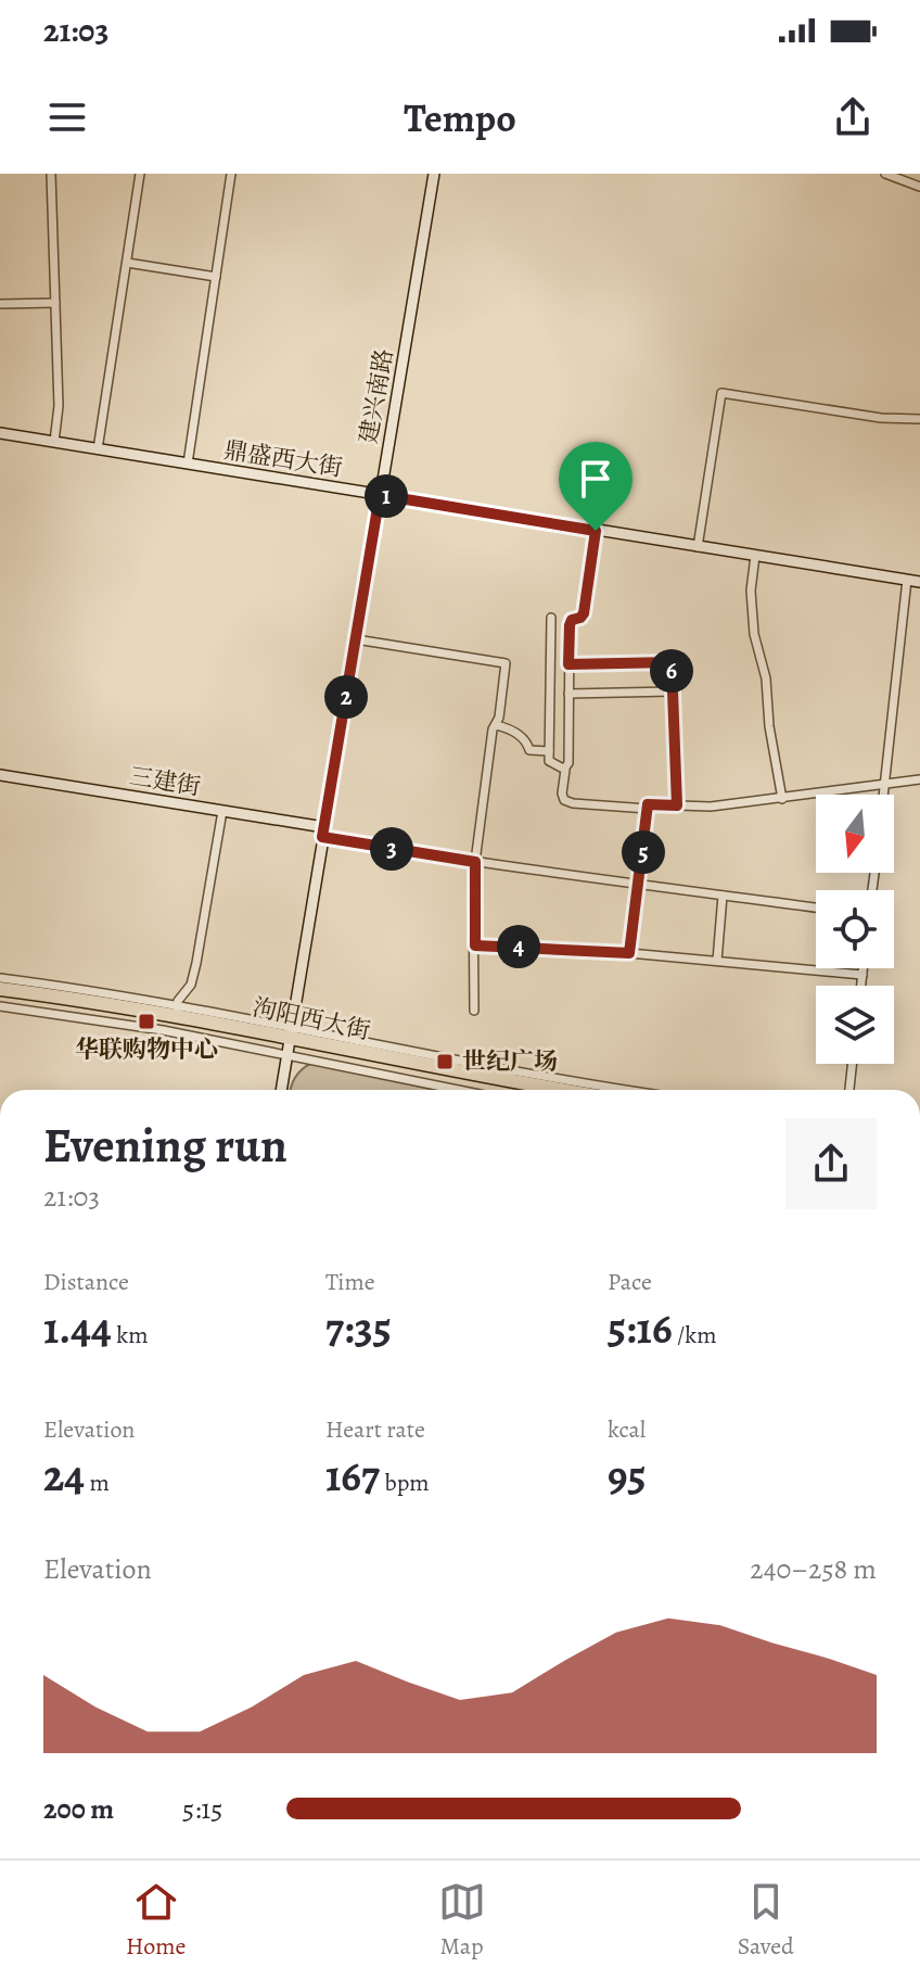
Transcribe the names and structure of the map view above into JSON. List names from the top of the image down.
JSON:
{
  "streets": {
    "highway": ["泃阳西大街"],
    "street": ["建兴南路", "鼎盛西大街", "三建街"]
  },
  "crossings": [
    ["建兴南路", "鼎盛西大街"],
    ["建兴南路", "三建街"],
    ["建兴南路", "泃阳西大街"]
  ],
  "places": {
    "transit": ["华联购物中心", "世纪广场"]
  },
  "north": "bottom",
  "page": {
    "status": "21:03",
    "header": "Tempo",
    "pins": [
      "1",
      "6",
      "2",
      "3",
      "5",
      "4"
    ],
    "heading": ["Evening run", "21:03"],
    "stats": [
      ["Distance", "1.44 km"],
      ["Time", "7:35"],
      ["Pace", "5:16 /km"],
      ["Elevation", "24 m"],
      ["Heart rate", "167 bpm"],
      ["kcal", "95"]
    ],
    "chart": ["Elevation", "240–258 m"],
    "list": [
      {
        "name": "200 m",
        "note": "5:15"
      }
    ],
    "tabs": ["Home", "Map", "Saved"]
  }
}
